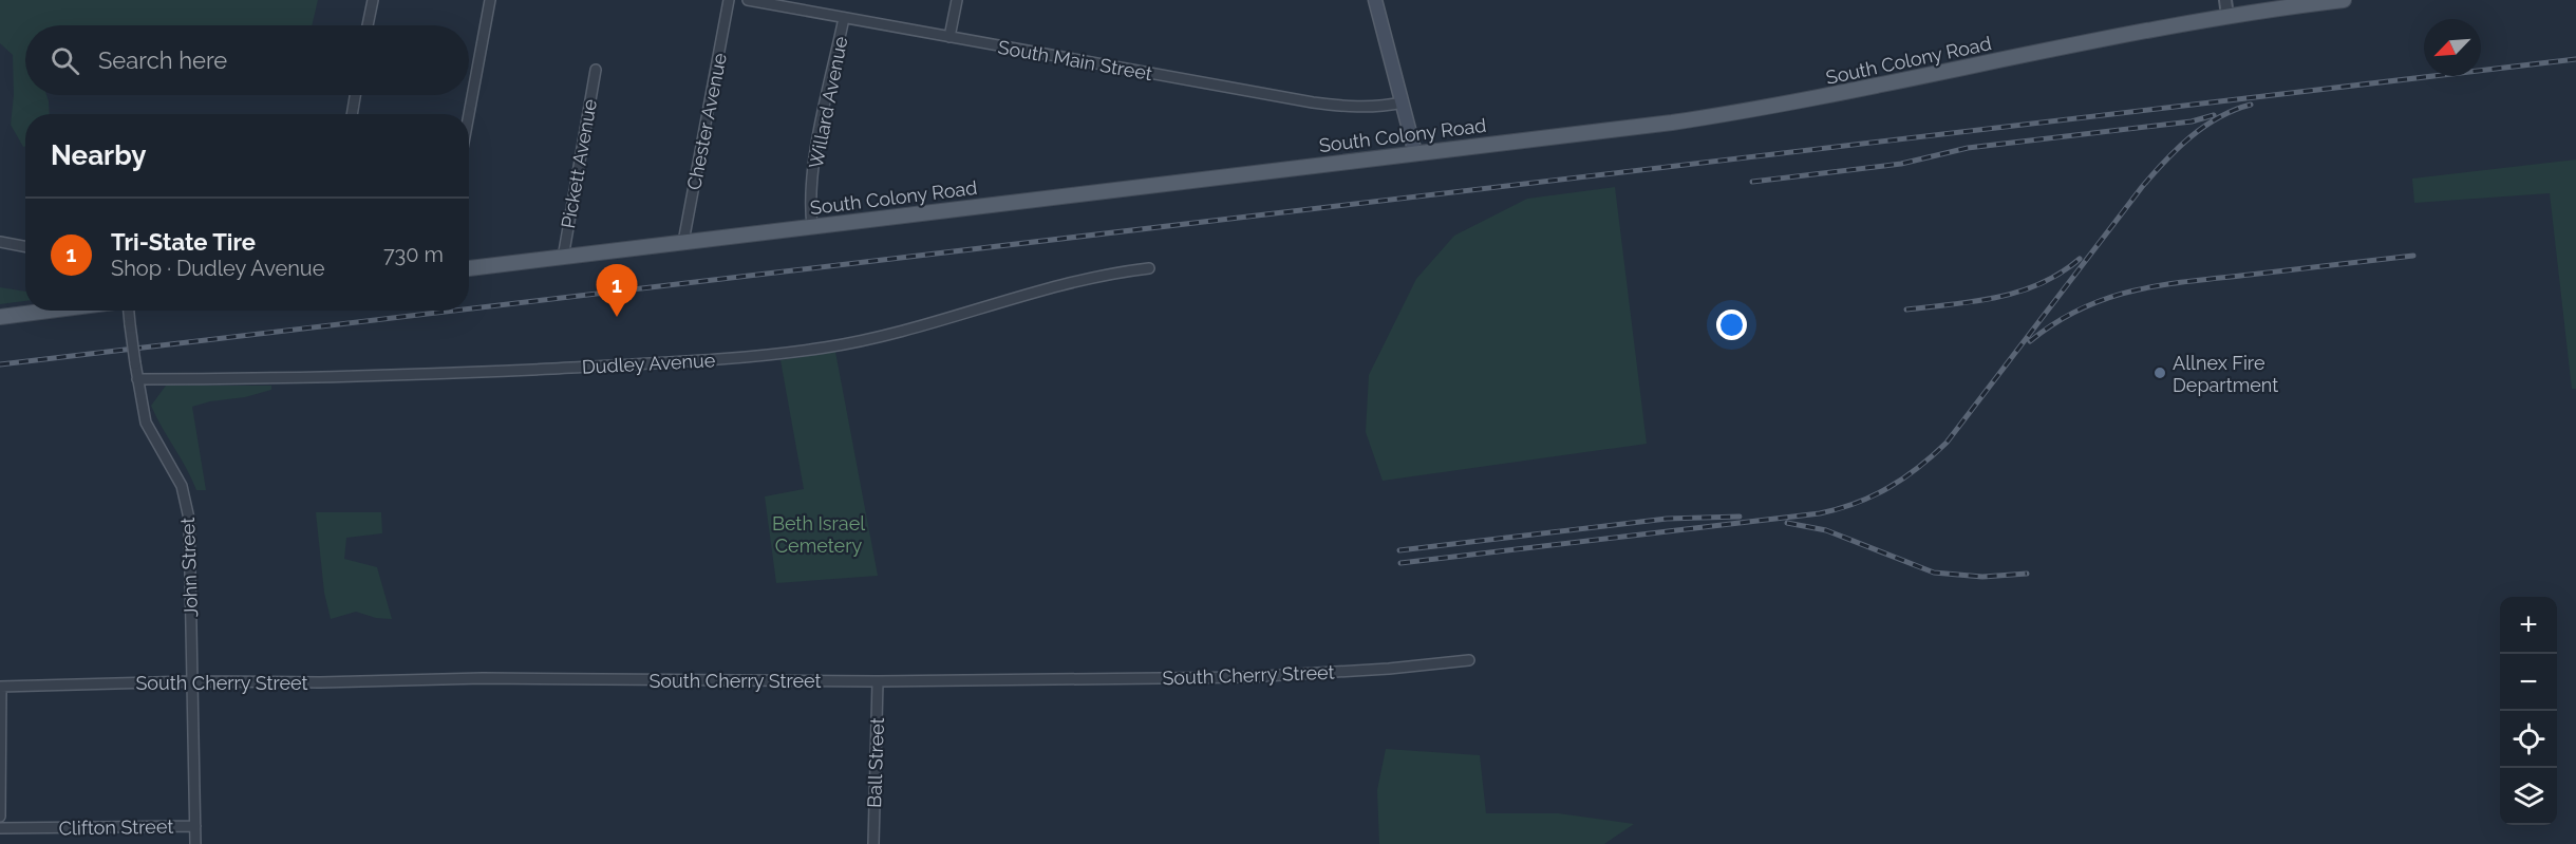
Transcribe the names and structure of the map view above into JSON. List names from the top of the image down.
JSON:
{
  "streets": {
    "main road": ["South Colony Road"],
    "street": [
      "South Main Street",
      "Willard Avenue",
      "Chester Avenue",
      "Pickett Avenue",
      "Dudley Avenue",
      "John Street",
      "South Cherry Street",
      "Ball Street",
      "Clifton Street"
    ]
  },
  "crossings": [
    ["South Main Street", "Willard Avenue"],
    ["South Colony Road", "Willard Avenue"],
    ["South Colony Road", "Chester Avenue"],
    ["South Colony Road", "Pickett Avenue"],
    ["Dudley Avenue", "John Street"],
    ["John Street", "South Cherry Street"],
    ["John Street", "Clifton Street"],
    ["South Cherry Street", "Ball Street"]
  ],
  "parks": ["Beth Israel Cemetery"],
  "places": ["Allnex Fire Department"],
  "north": "bottom left",
  "page": {
    "search": "Search here",
    "heading": "Nearby",
    "list": [
      {
        "mark": "1",
        "name": "Tri-State Tire",
        "note": "Shop · Dudley Avenue",
        "value": "730 m"
      }
    ],
    "pins": "1",
    "map_buttons": ["+", "−"]
  }
}
